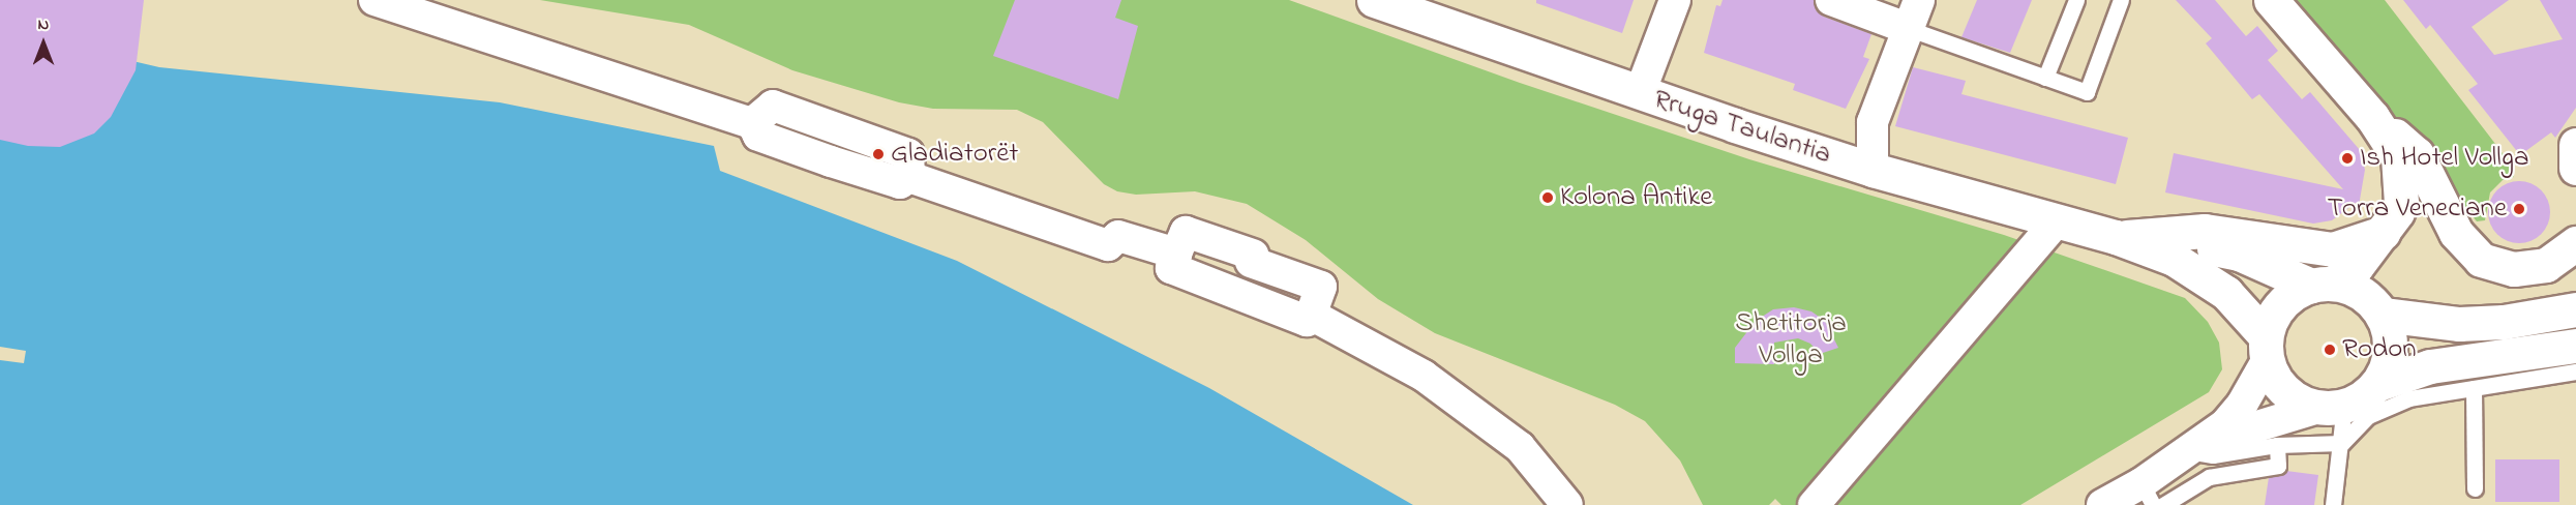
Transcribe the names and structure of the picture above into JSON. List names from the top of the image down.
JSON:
{
  "streets": {
    "main road": ["Rruga Taulantia"]
  },
  "parks": ["Shetitorja Vollga"],
  "places": [
    "Gladiatorët",
    "Ish Hotel Vollga",
    "Kolona Antike",
    "Torra Veneciane",
    "Rodon"
  ],
  "north": "top"
}
